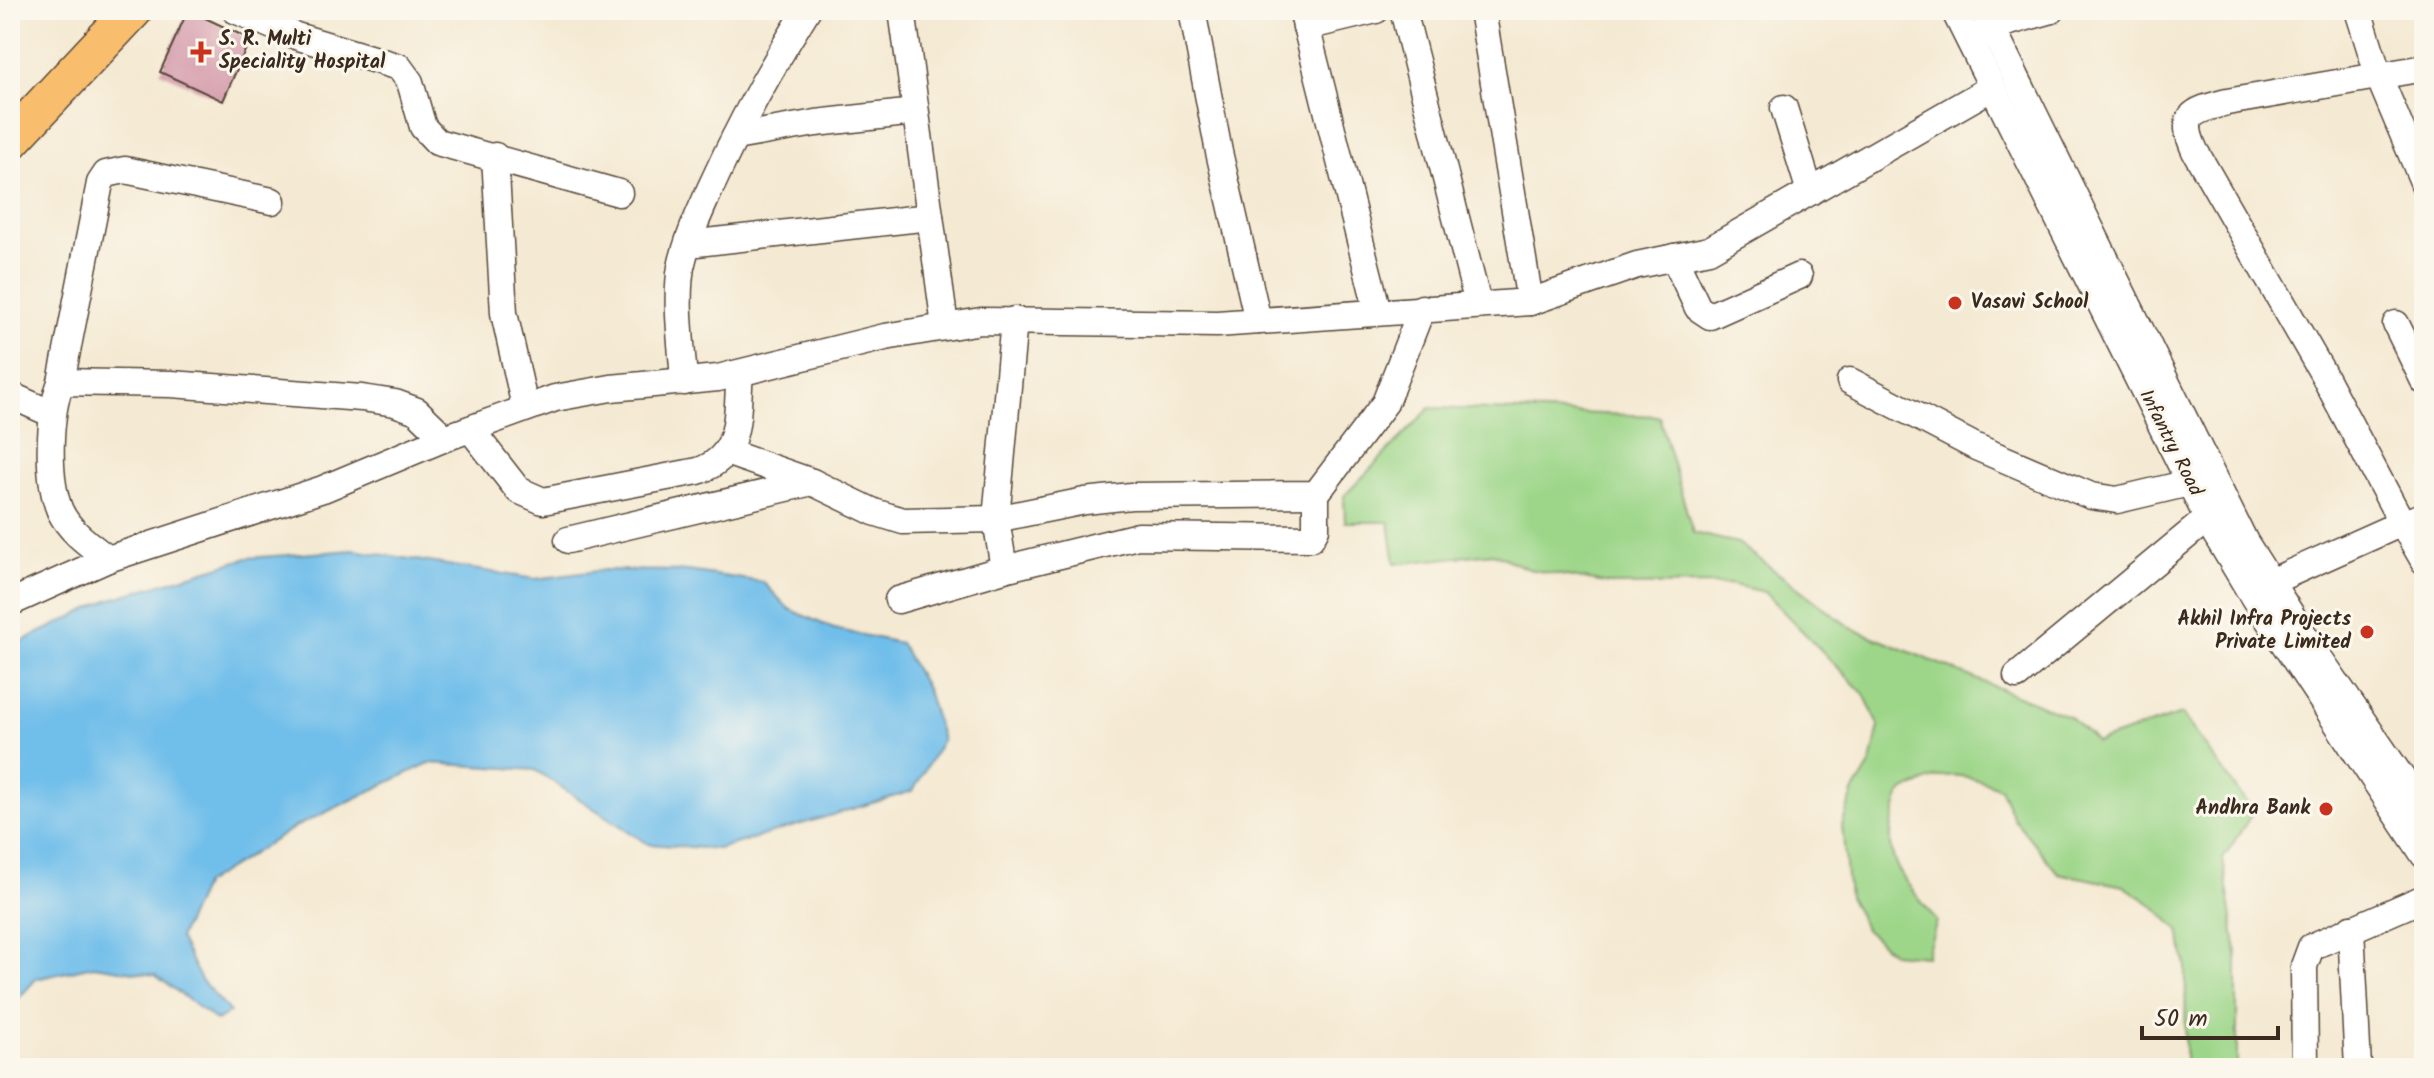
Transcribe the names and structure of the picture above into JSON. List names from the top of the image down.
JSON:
{
  "streets": {
    "street": ["Infantry Road"]
  },
  "places": {
    "health": ["S. R. Multi Speciality Hospital"],
    "other": ["Vasavi School", "Akhil Infra Projects Private Limited", "Andhra Bank"]
  },
  "scale_bar": "50 m"
}
